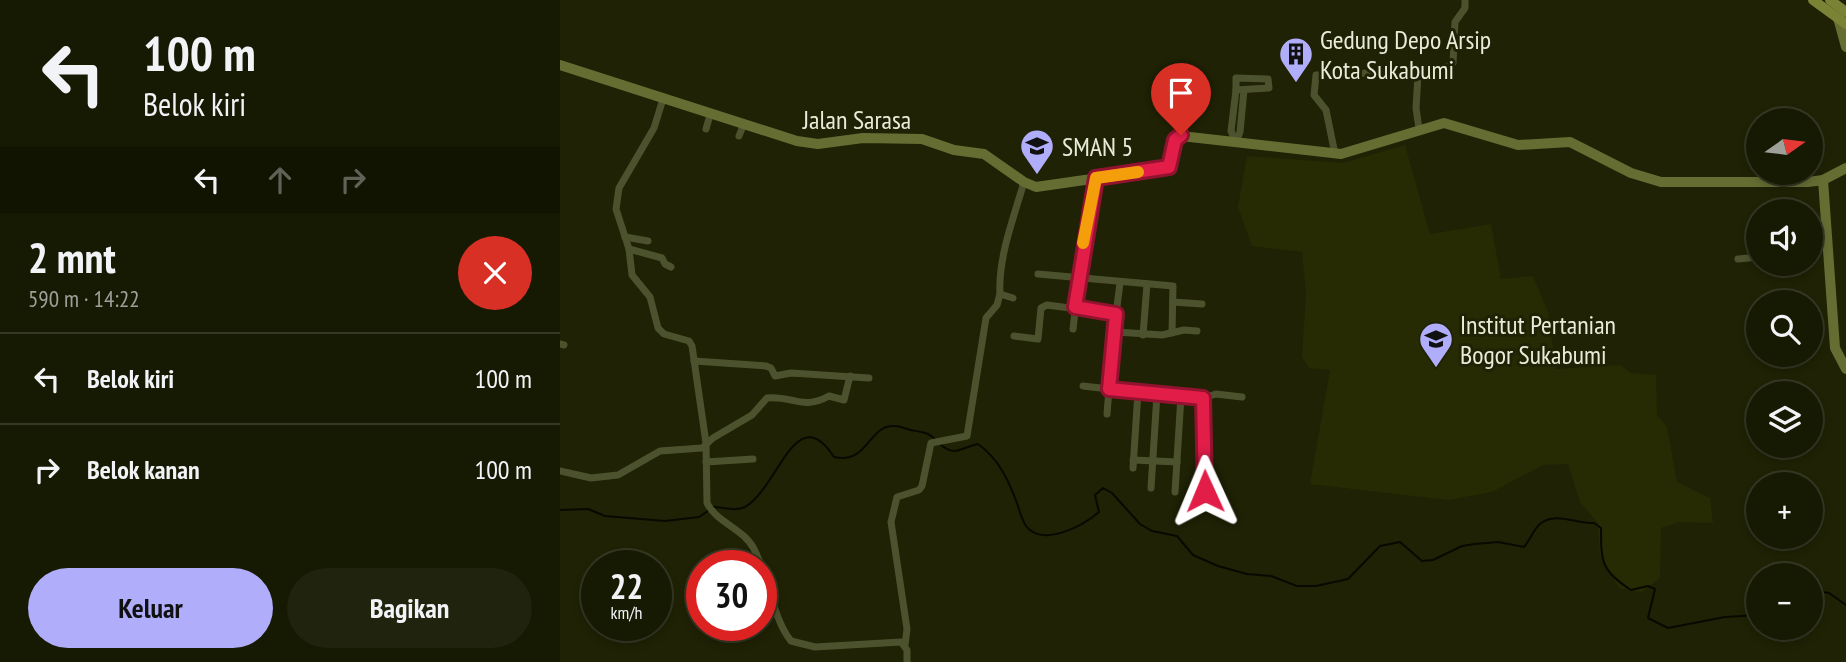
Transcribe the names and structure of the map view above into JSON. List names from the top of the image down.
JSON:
{
  "streets": {
    "street": ["Jalan Sarasa"]
  },
  "places": {
    "building": ["Gedung Depo Arsip Kota Sukabumi"],
    "school or university": ["SMAN 5", "Institut Pertanian Bogor Sukabumi"]
  },
  "north": "right",
  "page": {
    "turn": ["100 m", "Belok kiri"],
    "map_buttons": ["+", "−"],
    "heading": ["2 mnt", "590 m · 14:22"],
    "list": [
      {
        "name": "Belok kiri",
        "value": "100 m"
      },
      {
        "name": "Belok kanan",
        "value": "100 m"
      }
    ],
    "speed": "22 km/h",
    "limit": "30",
    "buttons": ["Keluar", "Bagikan"]
  }
}
